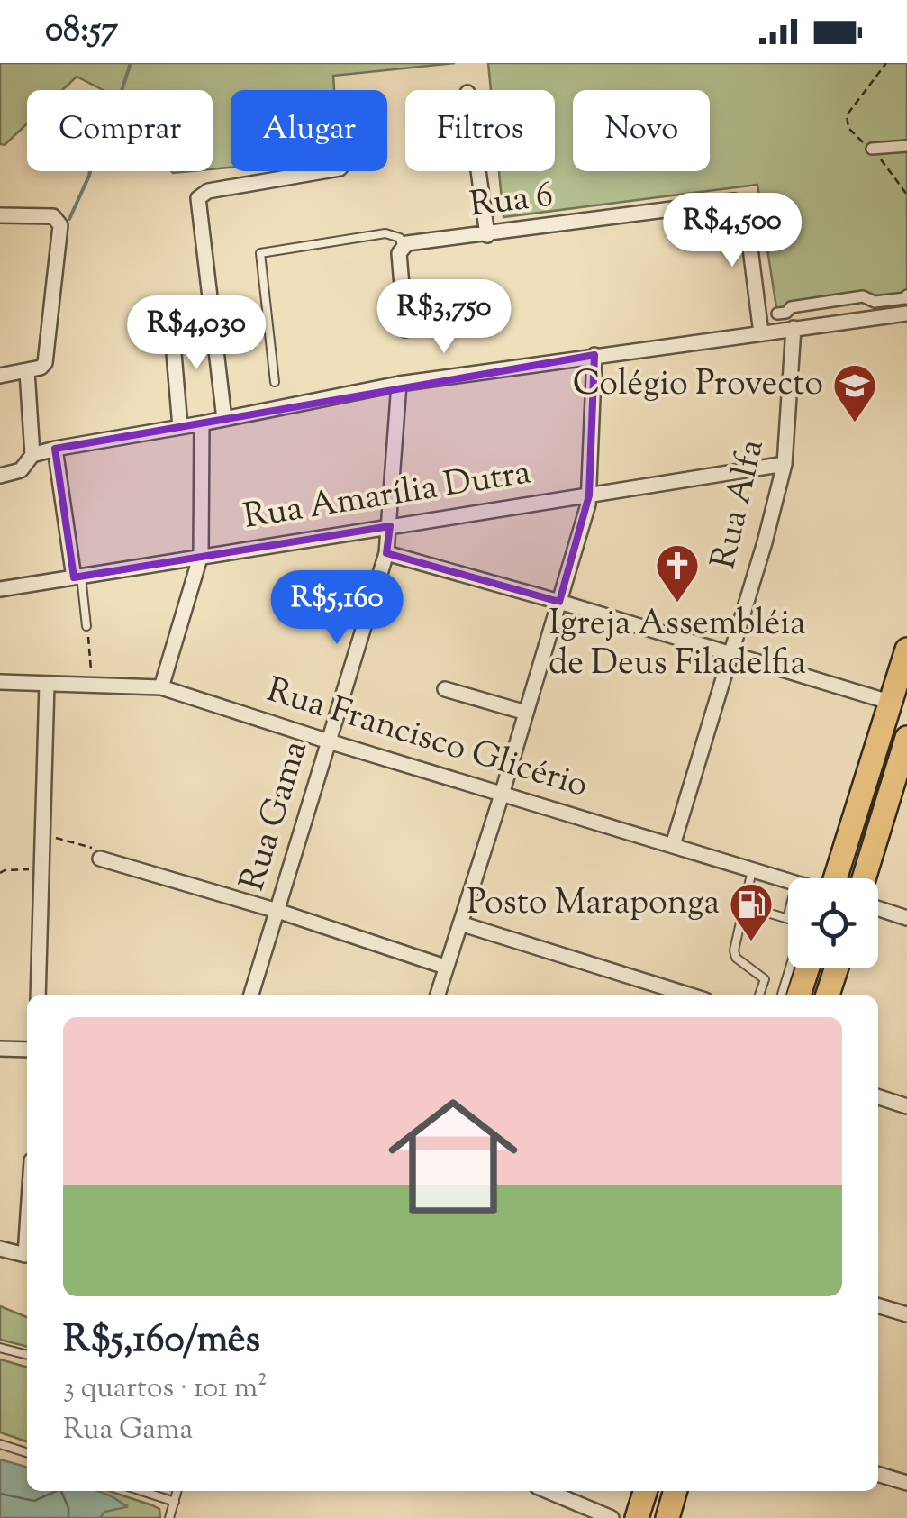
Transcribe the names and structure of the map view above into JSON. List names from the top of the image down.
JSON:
{
  "streets": {
    "street": [
      "Rua 6",
      "Rua Amarília Dutra",
      "Rua Alfa",
      "Rua Francisco Glicério",
      "Rua Gama"
    ]
  },
  "crossings": [
    ["Rua Amarília Dutra", "Rua Alfa"],
    ["Rua Amarília Dutra", "Rua Gama"],
    ["Rua Alfa", "Rua Francisco Glicério"],
    ["Rua Francisco Glicério", "Rua Gama"]
  ],
  "places": {
    "school or university": ["Colégio Provecto"],
    "church": ["Igreja Assembléia de Deus Filadelfia"],
    "fuel station": ["Posto Maraponga"]
  },
  "page": {
    "status": "08:57",
    "chip": [
      "Comprar",
      "Alugar",
      "Filtros",
      "Novo"
    ],
    "price": [
      "R$4,500",
      "R$3,750",
      "R$4,030",
      "R$5,160"
    ],
    "list": [
      {
        "name": "R$5,160/mês",
        "note": "3 quartos · 101 m² · Rua Gama"
      }
    ]
  }
}
